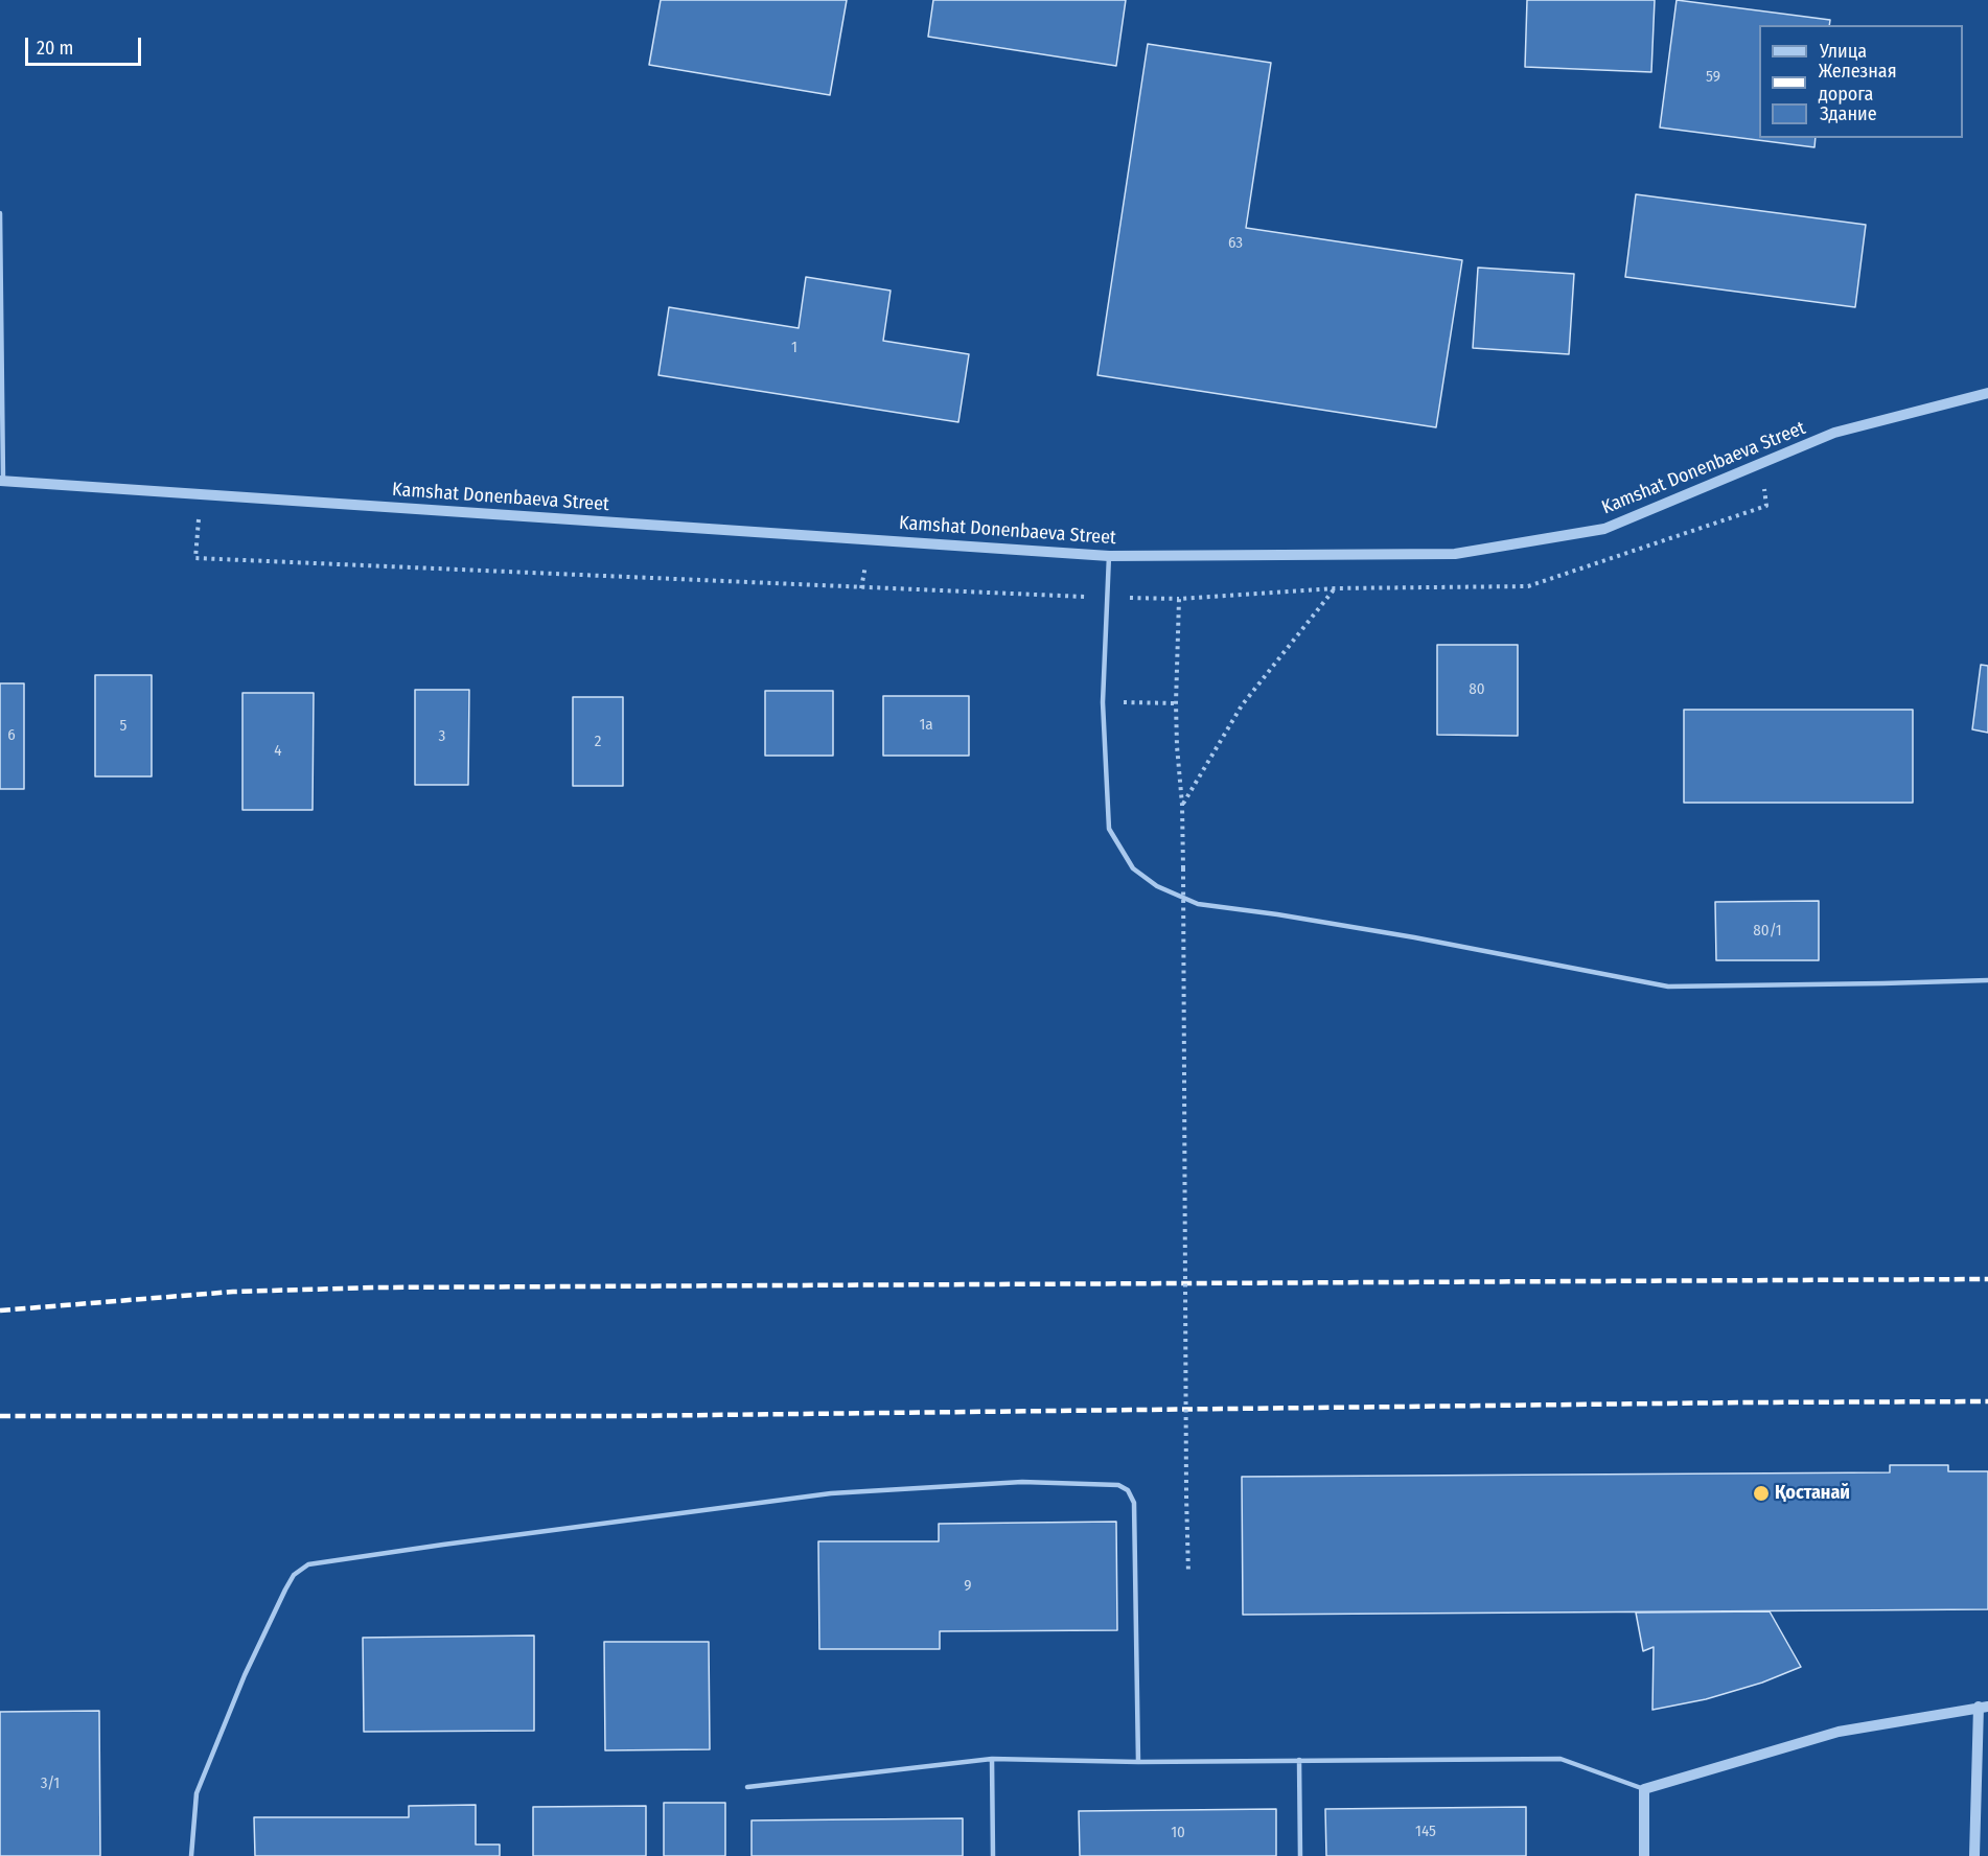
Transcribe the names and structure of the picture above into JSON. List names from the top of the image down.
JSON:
{
  "streets": {
    "street": ["Kamshat Donenbaeva Street"]
  },
  "places": ["Қостанай"],
  "house_numbers": [
    "59",
    "63",
    "1",
    "80",
    "1а",
    "5",
    "6",
    "3",
    "2",
    "4",
    "80/1",
    "9",
    "3/1",
    "145",
    "10"
  ],
  "legend": ["Улица", "Железная дорога", "Здание"],
  "scale_bar": "20 m"
}
